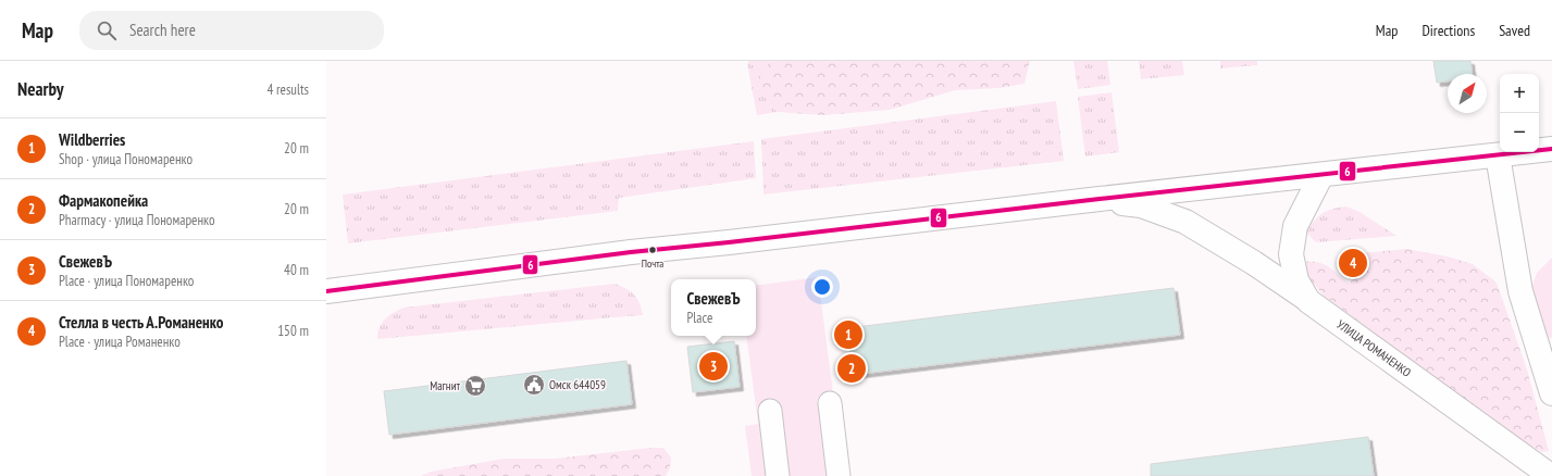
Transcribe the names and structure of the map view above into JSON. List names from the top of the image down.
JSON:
{
  "streets": {
    "main road": ["УЛИЦА РОМАНЕНКО"]
  },
  "places": {
    "other": ["Почта"],
    "public building": ["Омск 644059"],
    "supermarket": ["Магнит"]
  },
  "lines": ["transit line 6"],
  "north": "top right",
  "page": {
    "header": "Map",
    "search": "Search here",
    "nav": ["Map", "Directions", "Saved"],
    "heading": ["Nearby", "4 results"],
    "map_buttons": ["+", "−"],
    "list": [
      {
        "mark": "1",
        "name": "Wildberries",
        "note": "Shop · улица Пономаренко",
        "value": "20 m"
      },
      {
        "mark": "2",
        "name": "Фармакопейка",
        "note": "Pharmacy · улица Пономаренко",
        "value": "20 m"
      },
      {
        "mark": "3",
        "name": "СвежевЪ",
        "note": "Place · улица Пономаренко",
        "value": "40 m"
      },
      {
        "mark": "4",
        "name": "Стелла в честь А.Романенко",
        "note": "Place · улица Романенко",
        "value": "150 m"
      }
    ],
    "pins": [
      "4",
      "1",
      "3",
      "2"
    ],
    "popup": ["СвежевЪ", "Place"]
  }
}
